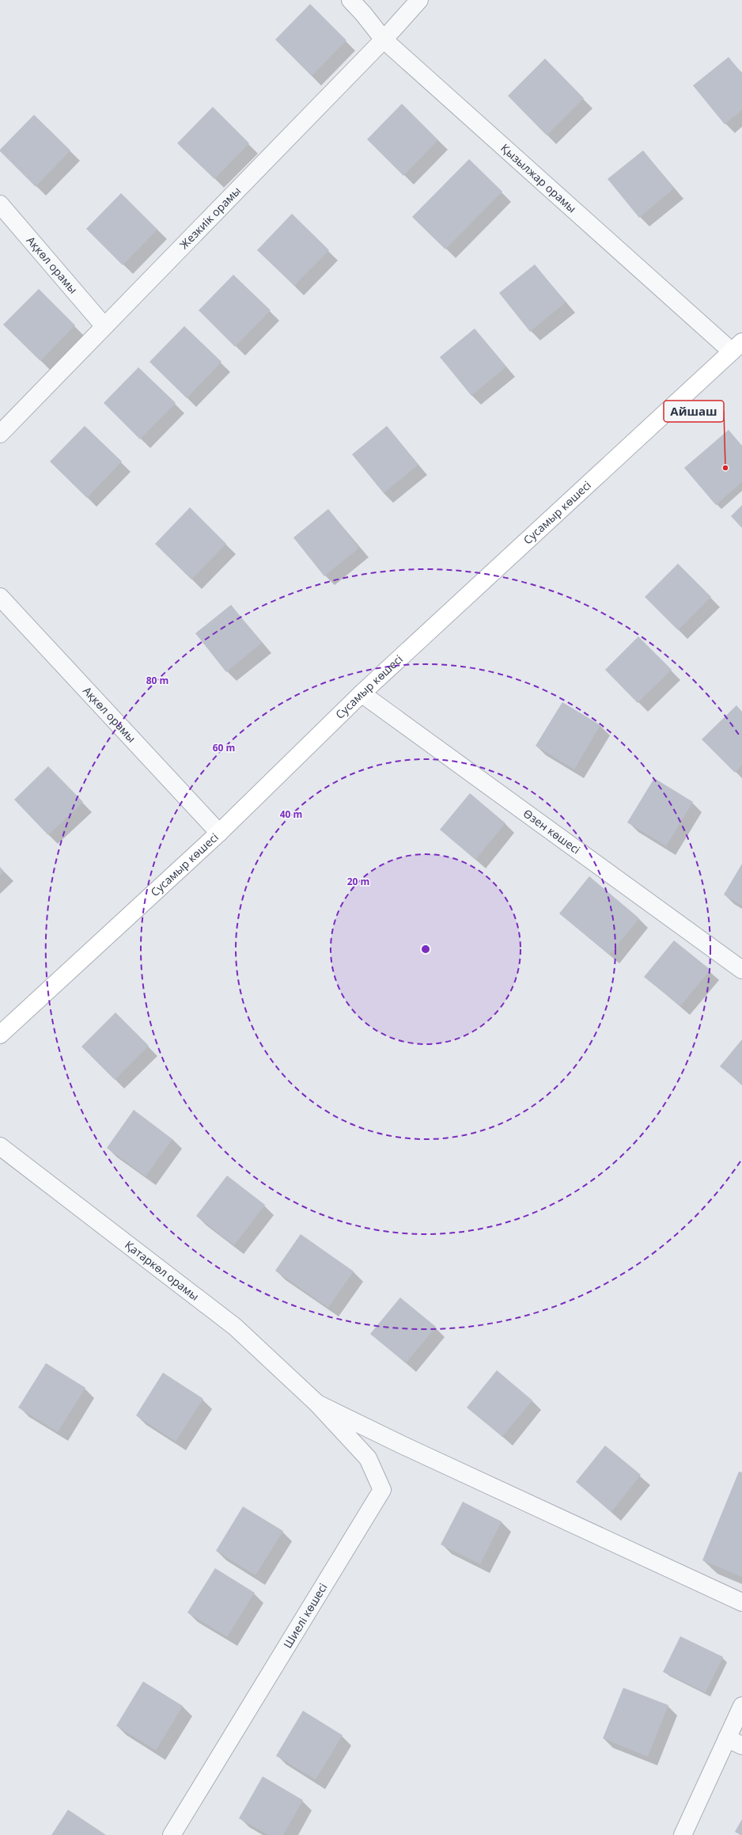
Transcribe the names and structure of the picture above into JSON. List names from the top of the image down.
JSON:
{
  "streets": {
    "main road": ["Сусамыр көшесі"],
    "street": [
      "Қызылжар орамы",
      "Жезкиік орамы",
      "Ақкөл орамы",
      "Өзен көшесі",
      "Қатаркөл орамы",
      "Шиелі көшесі"
    ]
  },
  "crossings": [
    ["Қызылжар орамы", "Жезкиік орамы"],
    ["Қызылжар орамы", "Сусамыр көшесі"],
    ["Жезкиік орамы", "Ақкөл орамы"],
    ["Ақкөл орамы", "Сусамыр көшесі"],
    ["Сусамыр көшесі", "Өзен көшесі"],
    ["Қатаркөл орамы", "Шиелі көшесі"]
  ],
  "places": ["Айшаш"],
  "rings": [
    "80 m",
    "60 m",
    "40 m",
    "20 m"
  ]
}
